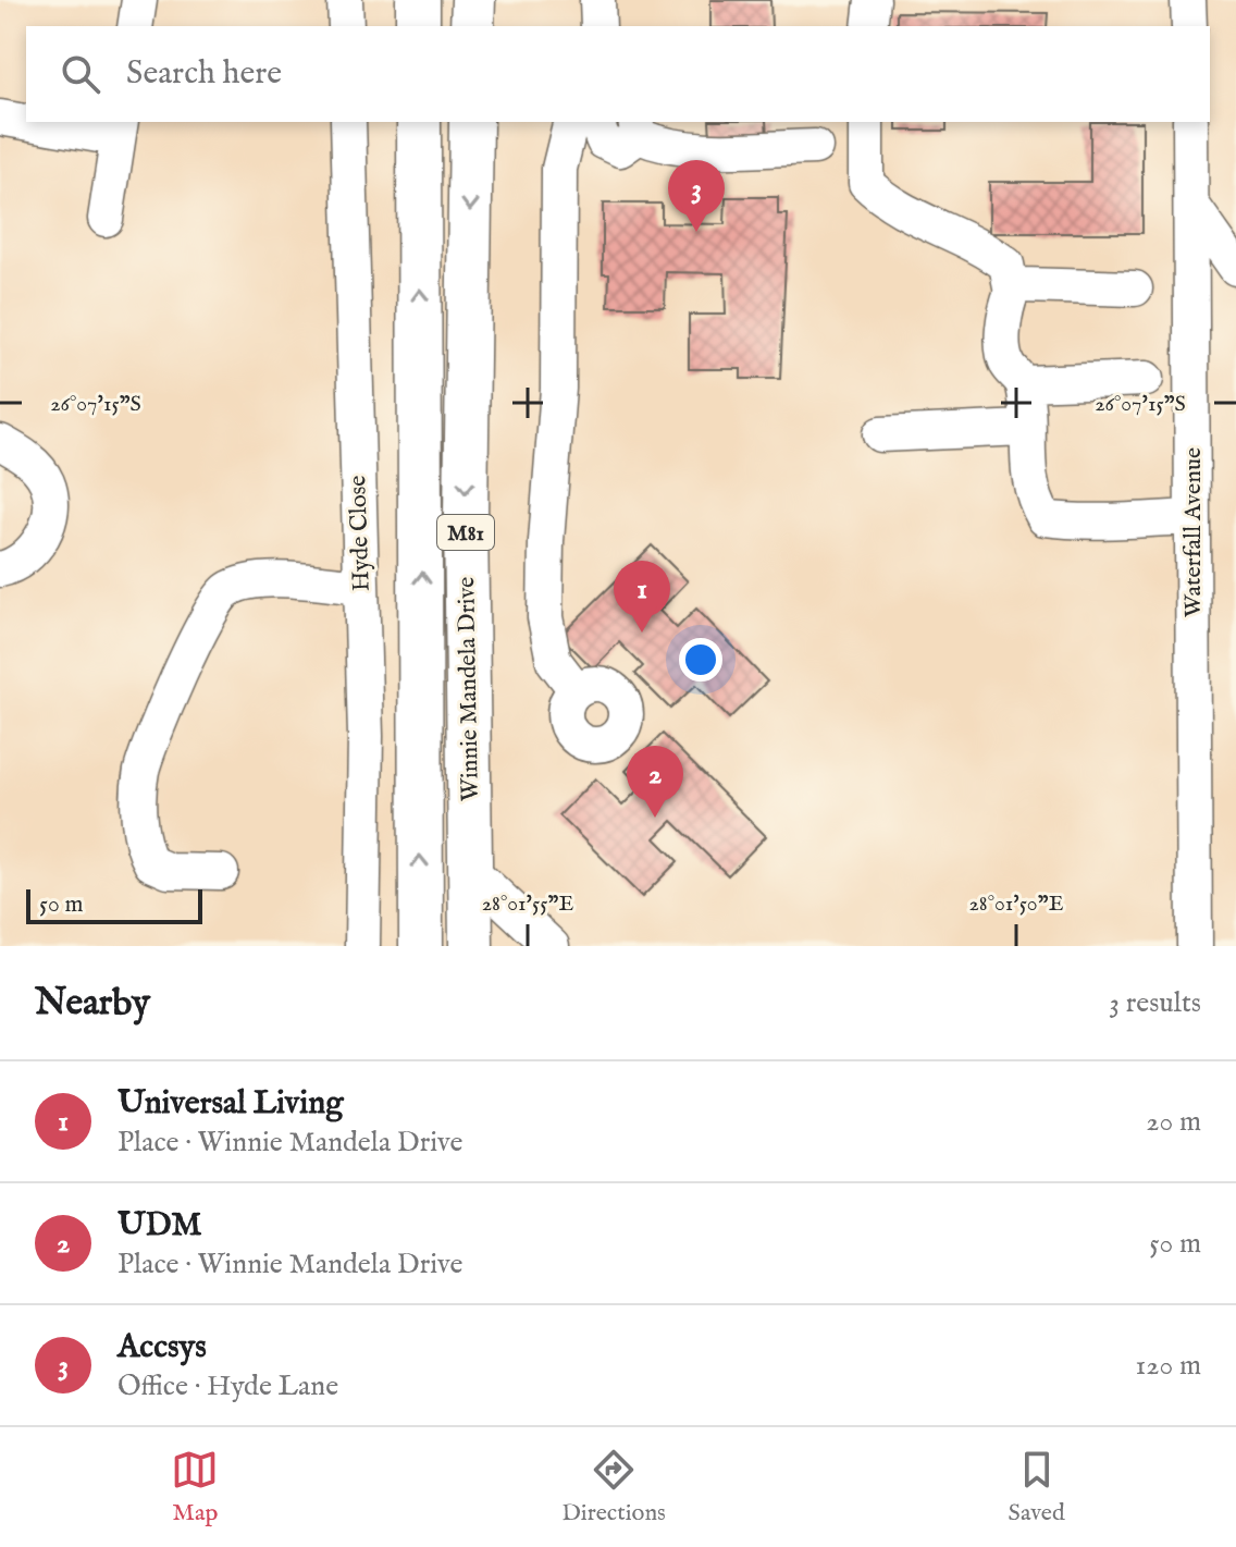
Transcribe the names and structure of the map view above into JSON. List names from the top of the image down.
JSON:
{
  "streets": {
    "main road": ["M81", "Winnie Mandela Drive"],
    "street": ["Waterfall Avenue", "Hyde Close"]
  },
  "scale_bar": "50 m",
  "page": {
    "search": "Search here",
    "pins": ["3", "1", "2"],
    "scale": "50 m",
    "heading": ["Nearby", "3 results"],
    "list": [
      {
        "mark": "1",
        "name": "Universal Living",
        "note": "Place · Winnie Mandela Drive",
        "value": "20 m"
      },
      {
        "mark": "2",
        "name": "UDM",
        "note": "Place · Winnie Mandela Drive",
        "value": "50 m"
      },
      {
        "mark": "3",
        "name": "Accsys",
        "note": "Office · Hyde Lane",
        "value": "120 m"
      }
    ],
    "nav": ["Map", "Directions", "Saved"]
  },
  "coordinates": ["26°07'15\"S", "28°01'55\"E", "28°01'50\"E"]
}
